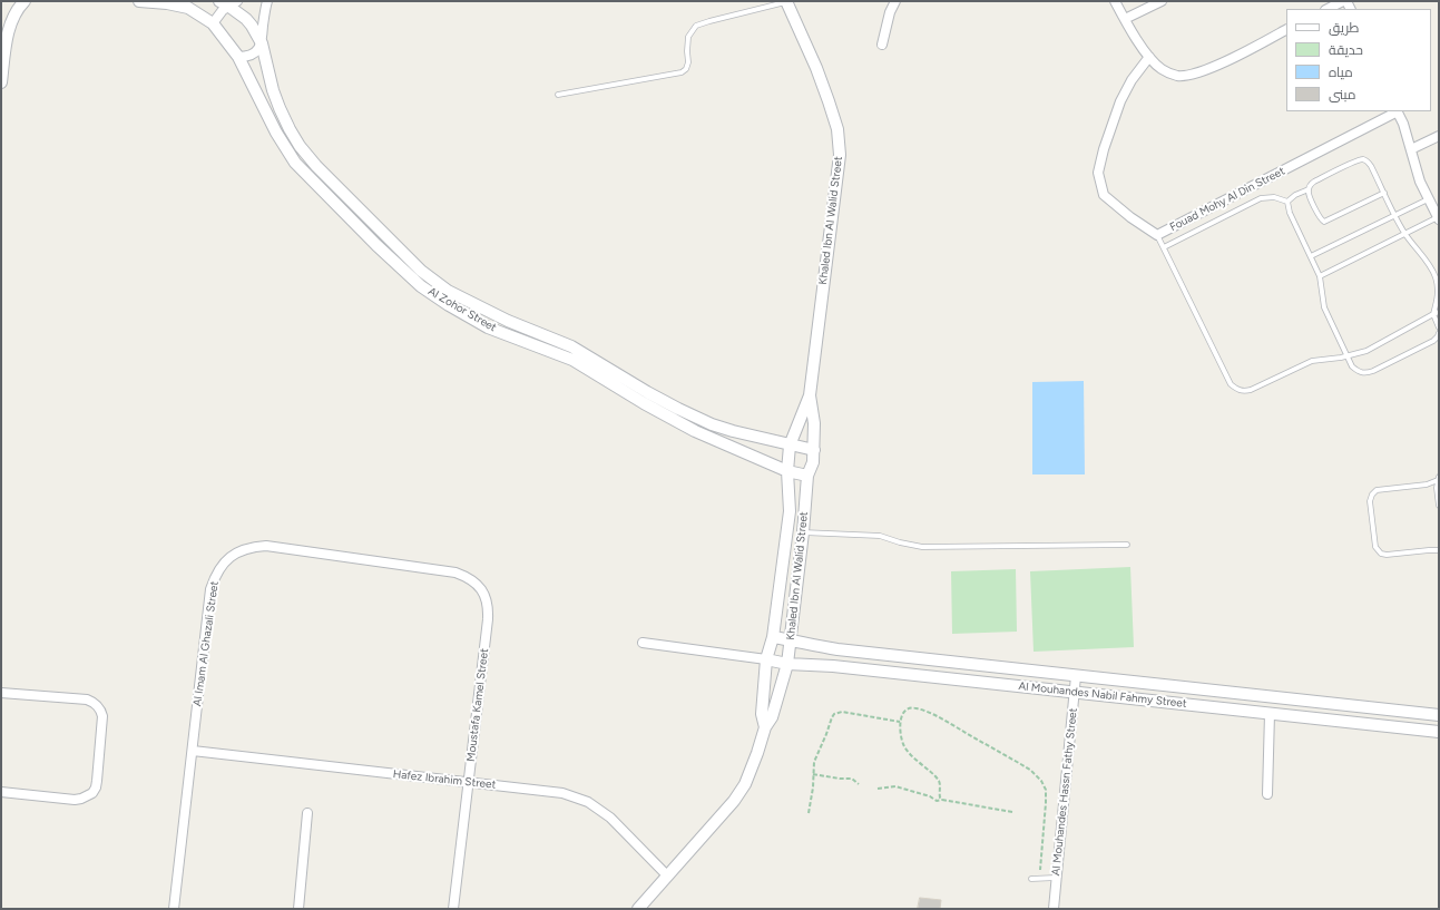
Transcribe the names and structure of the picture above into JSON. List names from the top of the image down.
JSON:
{
  "streets": {
    "street": [
      "Fouad Mohy Al Din Street",
      "Khaled Ibn Al Walid Street",
      "Al Zohor Street",
      "Al Imam Al Ghazali Street",
      "Al Mouhandes Nabil Fahmy Street",
      "Moustafa Kamel Street",
      "Hafez Ibrahim Street",
      "Al Mouhandes Hassn Fathy Street"
    ]
  },
  "crossings": [
    ["Khaled Ibn Al Walid Street", "Al Zohor Street"],
    ["Khaled Ibn Al Walid Street", "Al Mouhandes Nabil Fahmy Street"],
    ["Khaled Ibn Al Walid Street", "Hafez Ibrahim Street"],
    ["Al Imam Al Ghazali Street", "Moustafa Kamel Street"],
    ["Al Imam Al Ghazali Street", "Hafez Ibrahim Street"],
    ["Al Mouhandes Nabil Fahmy Street", "Al Mouhandes Hassn Fathy Street"],
    ["Moustafa Kamel Street", "Hafez Ibrahim Street"]
  ],
  "legend": [
    "طريق",
    "حديقة",
    "مياه",
    "مبنى"
  ]
}
